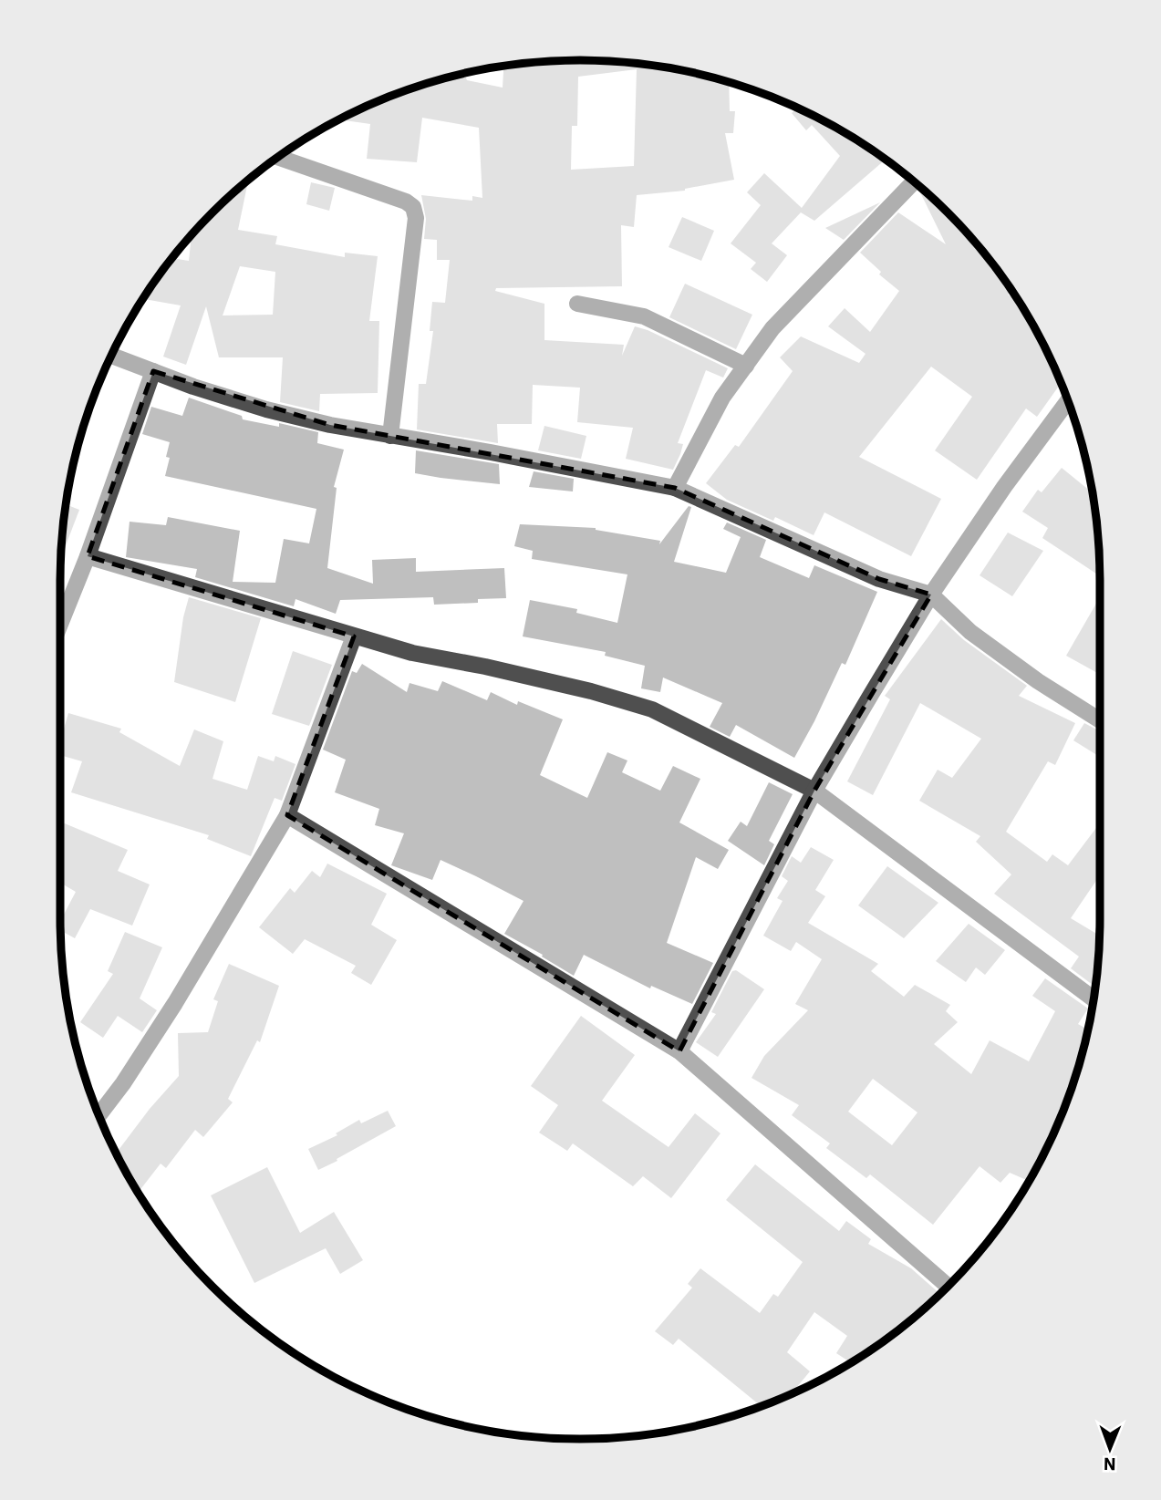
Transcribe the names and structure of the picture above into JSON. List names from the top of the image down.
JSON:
{
  "north": "bottom"
}
